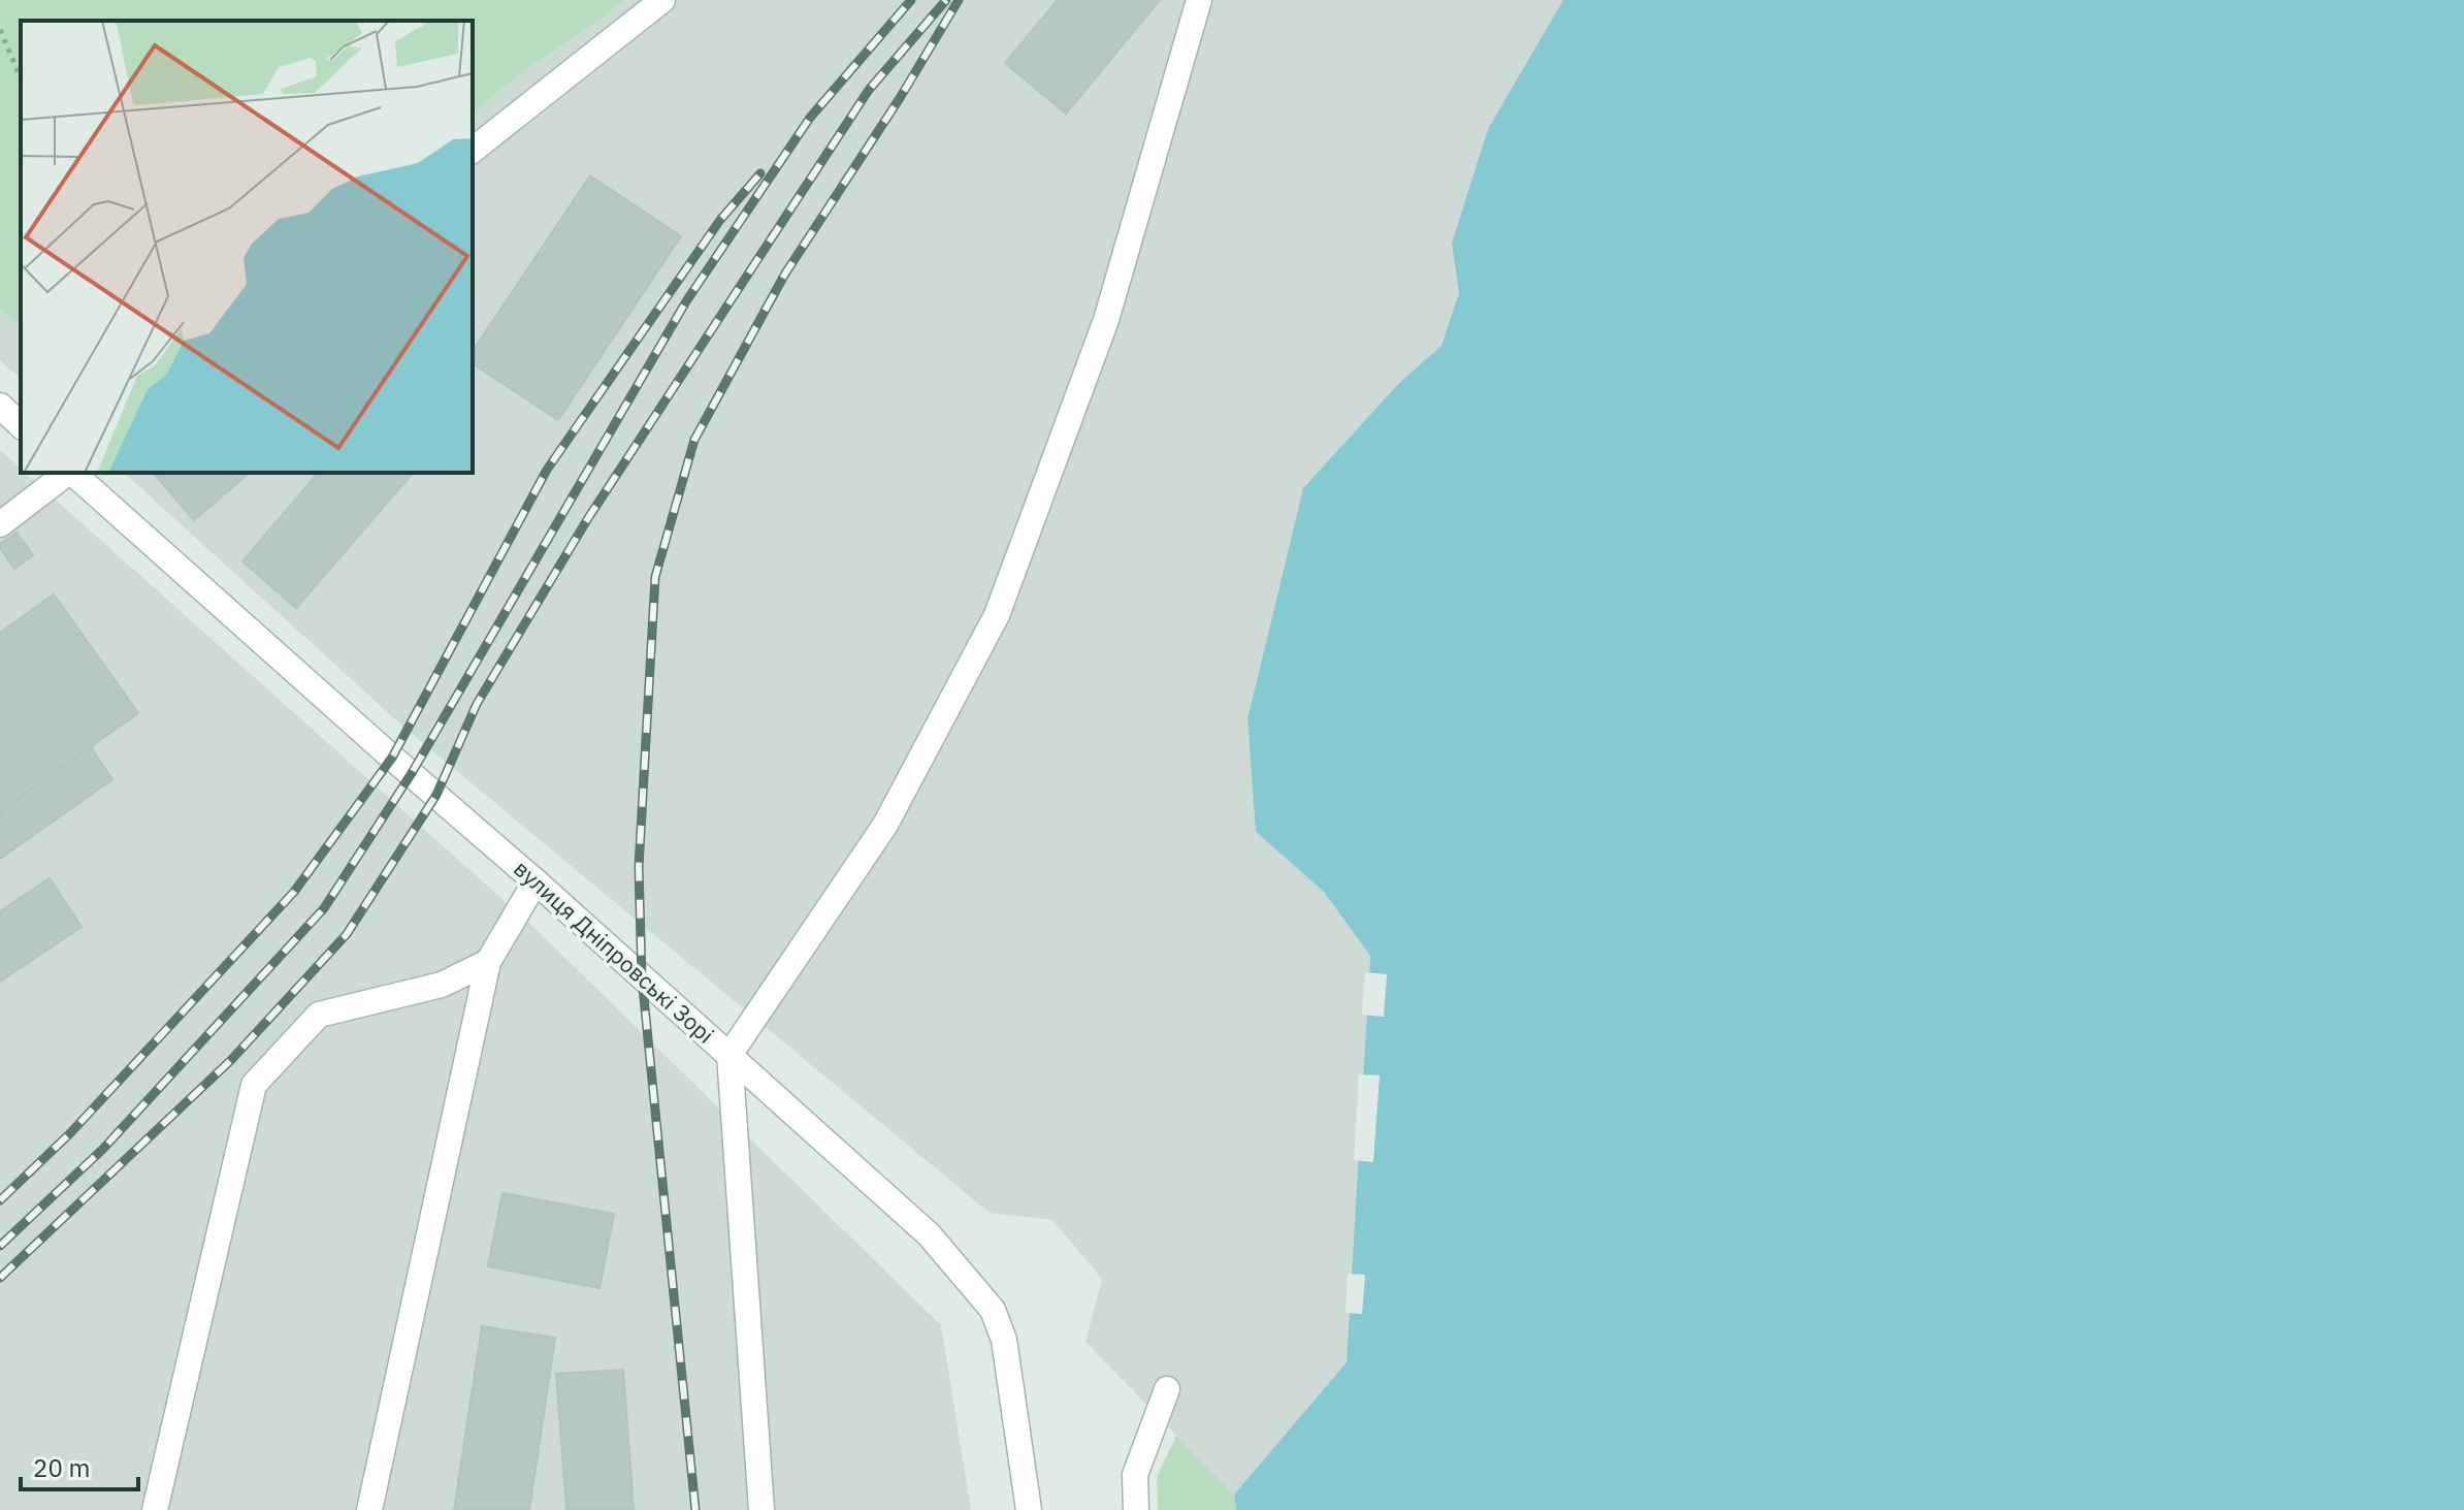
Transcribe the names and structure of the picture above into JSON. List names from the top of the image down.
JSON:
{
  "streets": {
    "street": ["вулиця Дніпровські Зорі"]
  },
  "scale_bar": "20 m"
}
